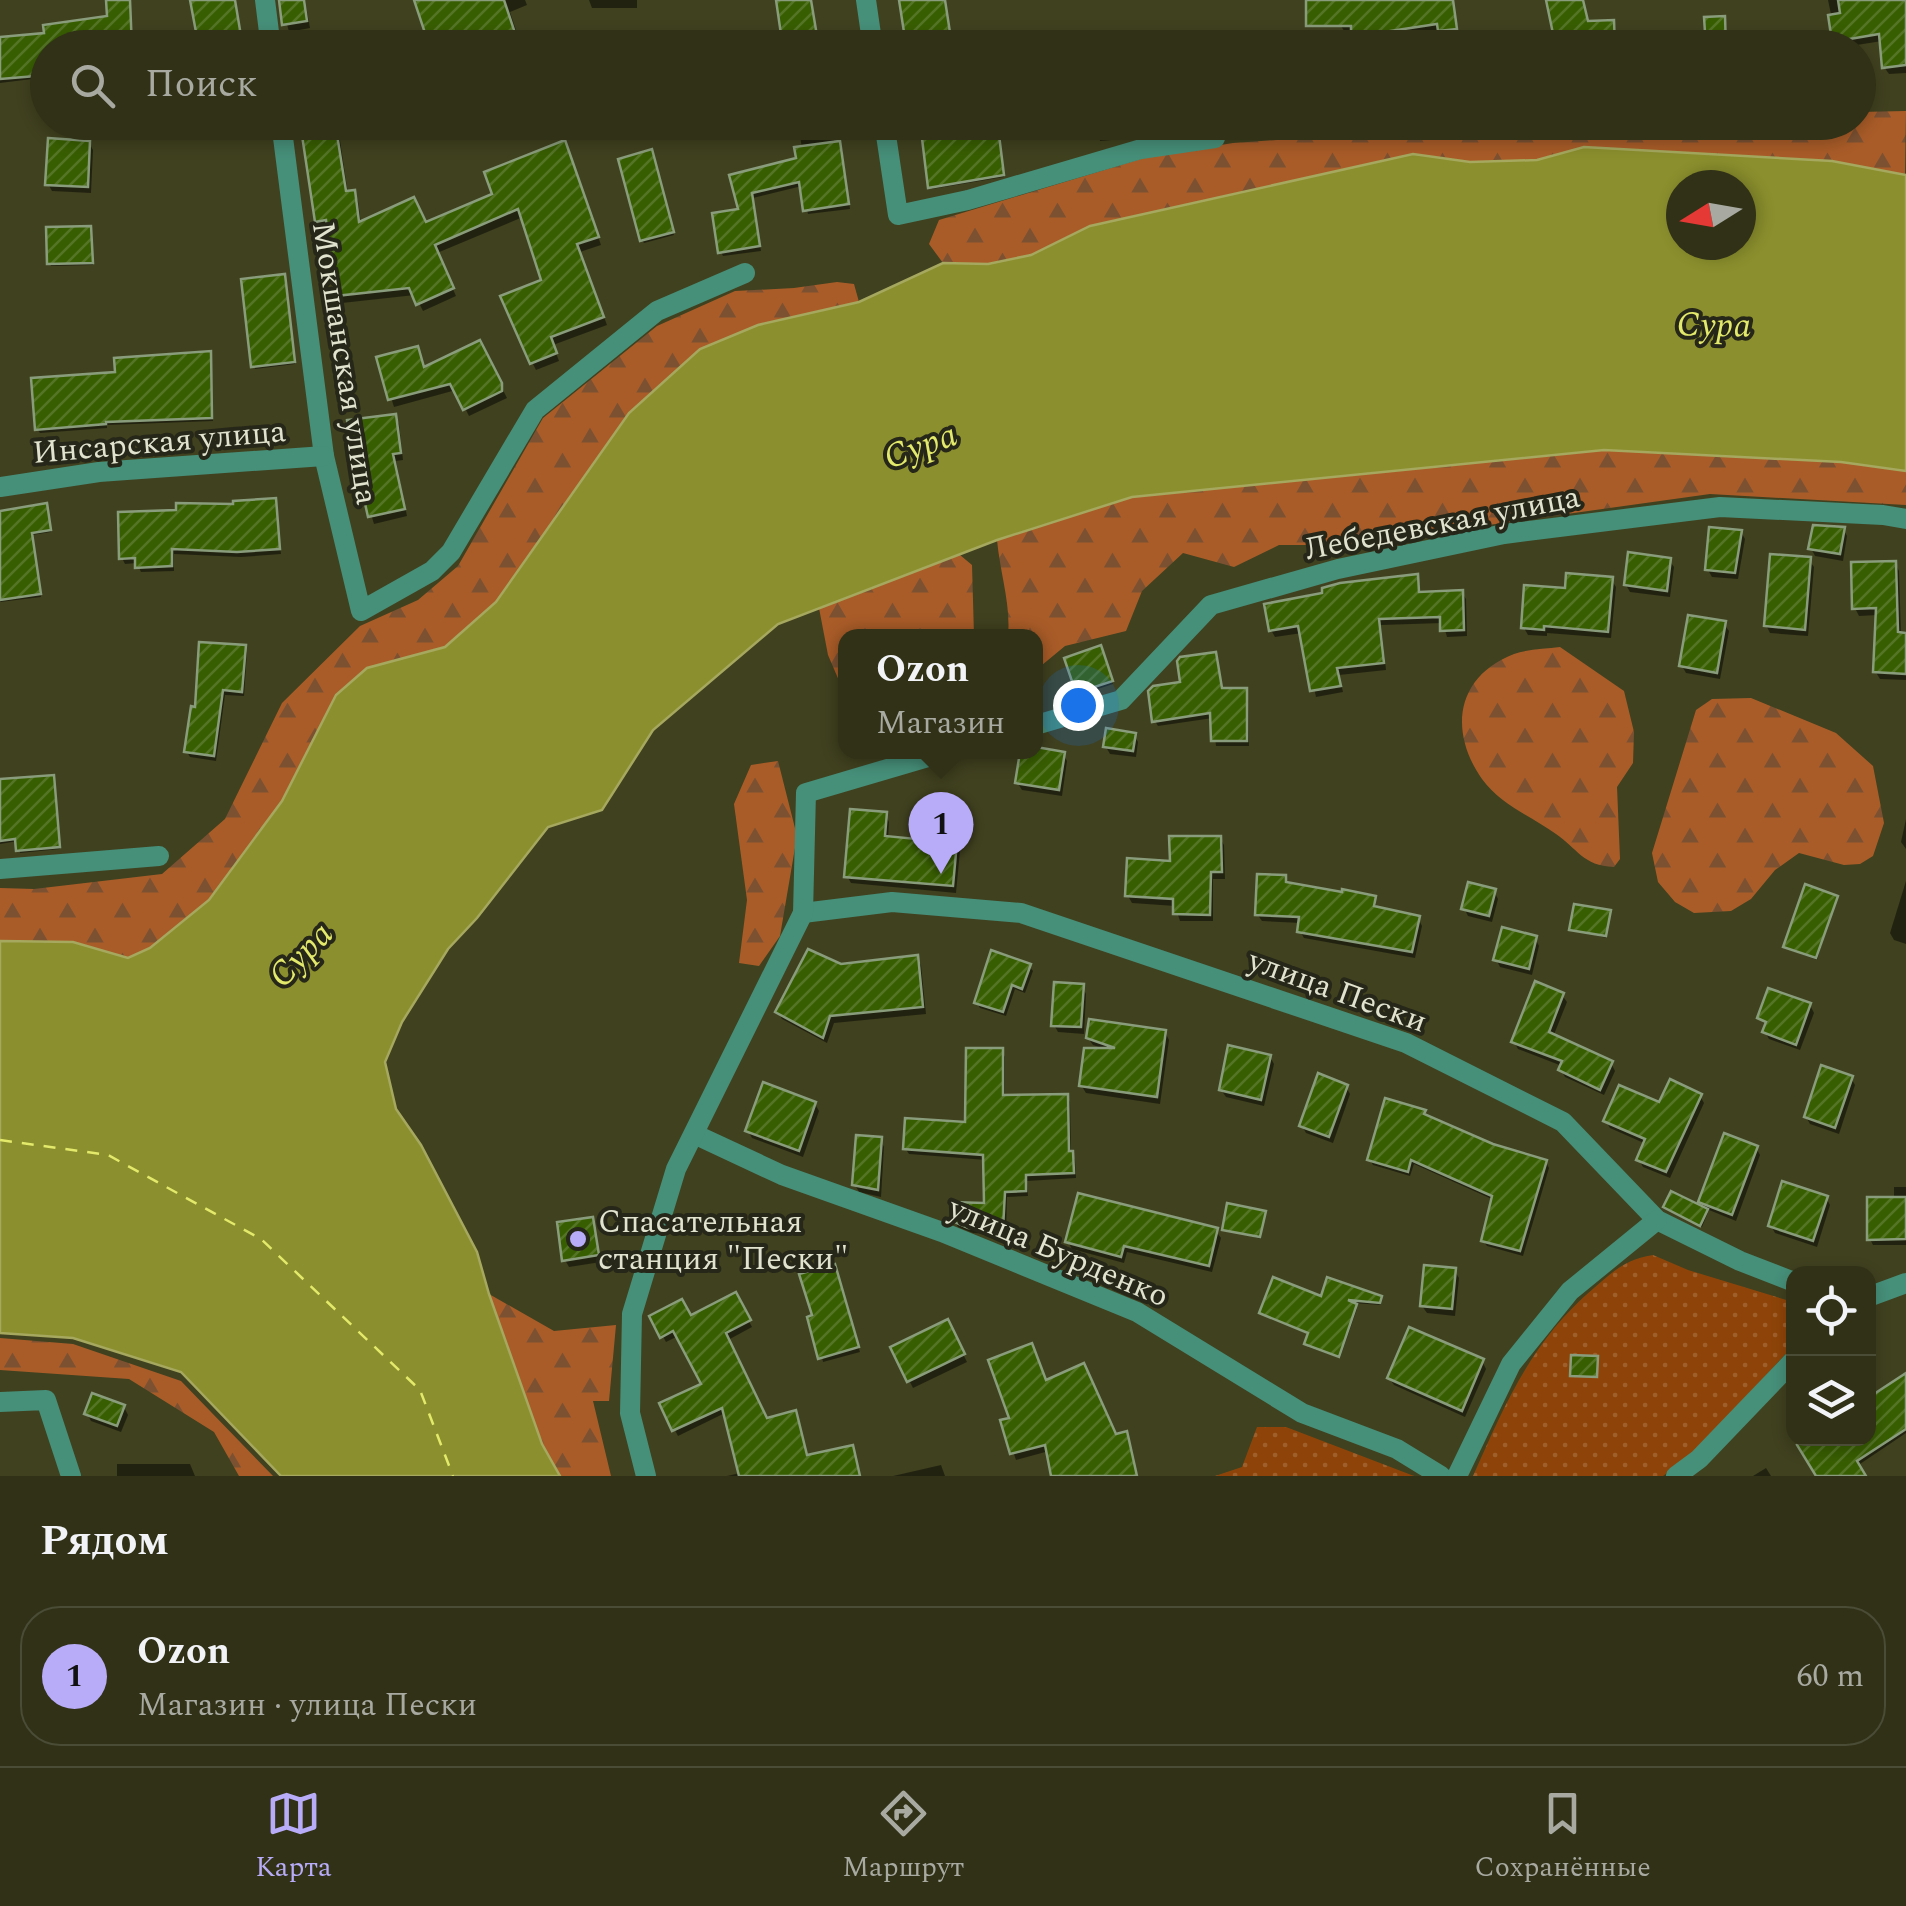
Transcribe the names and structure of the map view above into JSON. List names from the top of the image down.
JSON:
{
  "streets": {
    "street": [
      "Мокшанская улица",
      "Инсарская улица",
      "Лебедевская улица",
      "улица Пески",
      "улица Бурденко"
    ]
  },
  "crossings": [
    ["Мокшанская улица", "Инсарская улица"]
  ],
  "water": ["Сура"],
  "places": ["Спасательная станция \"Пески\""],
  "north": "left",
  "page": {
    "search": "Поиск",
    "popup": ["Ozon", "Магазин"],
    "pins": "1",
    "heading": "Рядом",
    "list": [
      {
        "mark": "1",
        "name": "Ozon",
        "note": "Магазин · улица Пески",
        "value": "60 m"
      }
    ],
    "nav": ["Карта", "Маршрут", "Сохранённые"]
  }
}
